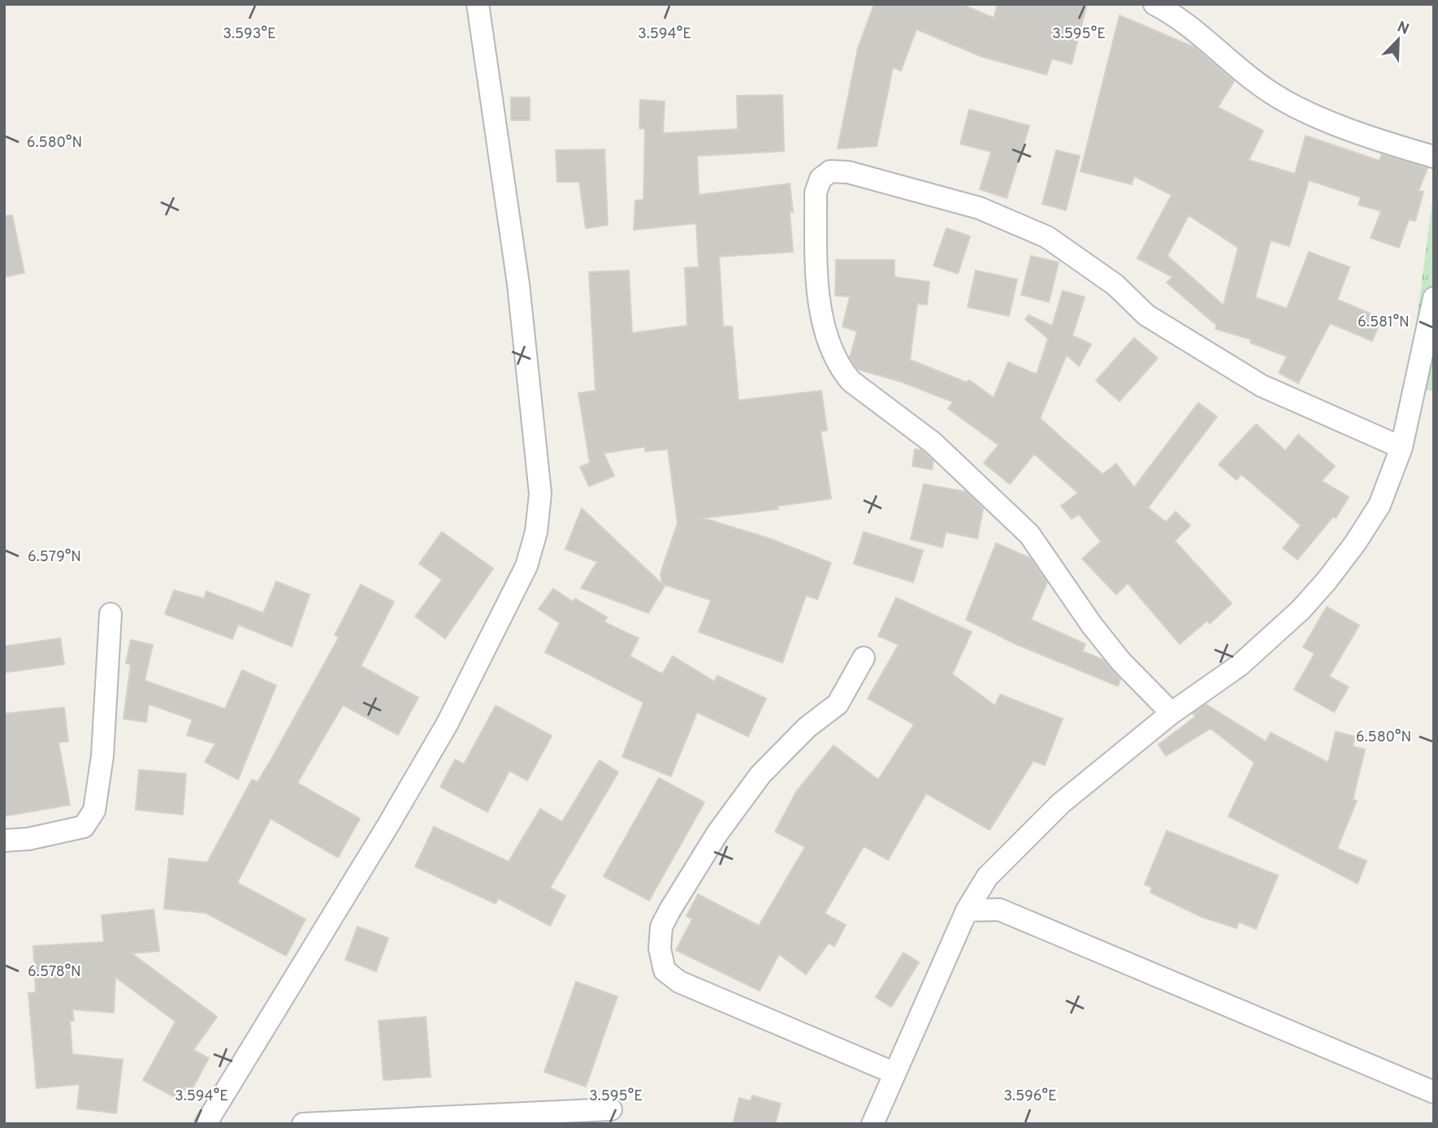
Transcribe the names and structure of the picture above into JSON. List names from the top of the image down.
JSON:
{
  "north": "top right",
  "coordinates": [
    "3.593°E",
    "3.594°E",
    "3.595°E",
    "6.580°N",
    "6.581°N",
    "6.579°N",
    "6.578°N",
    "3.596°E"
  ]
}
